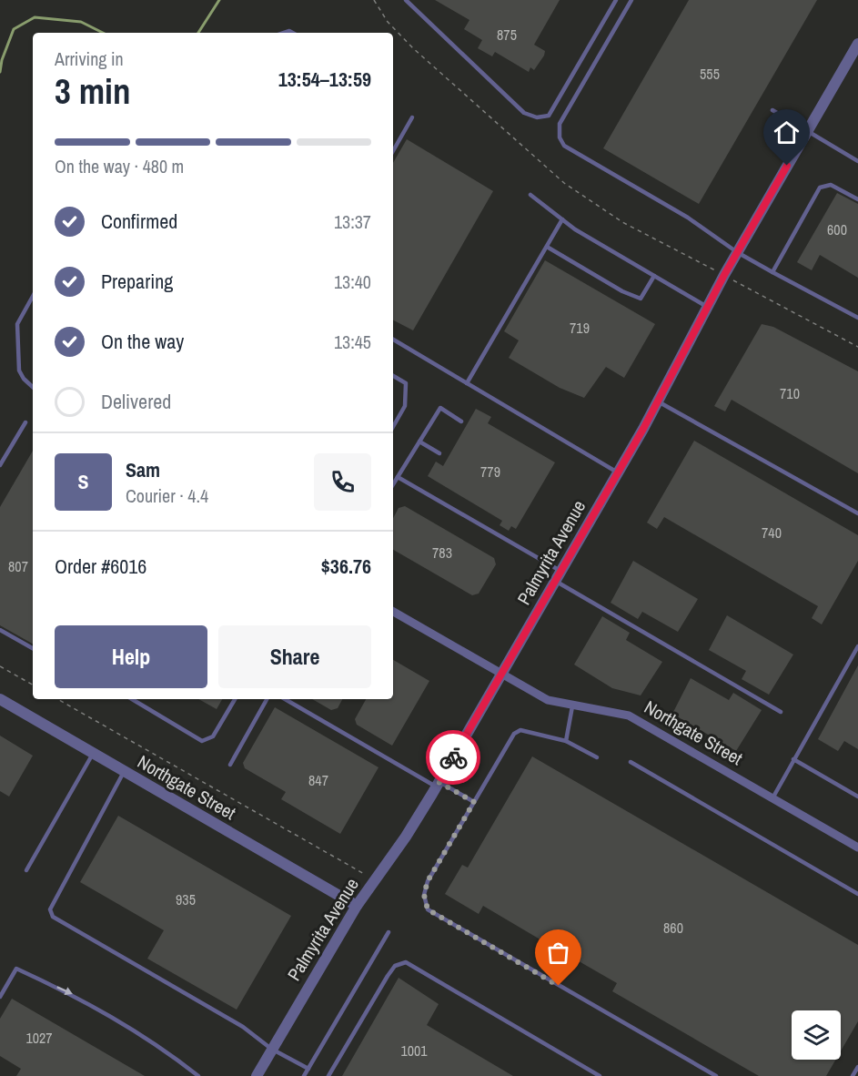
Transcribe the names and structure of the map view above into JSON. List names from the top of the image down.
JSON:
{
  "streets": {
    "street": ["Palmyrita Avenue", "Northgate Street"]
  },
  "crossings": [
    ["Palmyrita Avenue", "Northgate Street"]
  ],
  "house_numbers": [
    "875",
    "555",
    "600",
    "719",
    "710",
    "779",
    "740",
    "783",
    "807",
    "847",
    "935",
    "860",
    "1027",
    "1001"
  ],
  "page": {
    "heading": ["3 min", "Arriving in", "13:54–13:59"],
    "panel": [
      "Sam",
      "Courier · 4.4",
      "Order #6016",
      "$36.76"
    ],
    "bar": "On the way · 480 m",
    "list": [
      ["Confirmed", "13:37"],
      ["Preparing", "13:40"],
      ["On the way", "13:45"],
      "Delivered"
    ],
    "round": "S",
    "buttons": ["Help", "Share"]
  }
}
